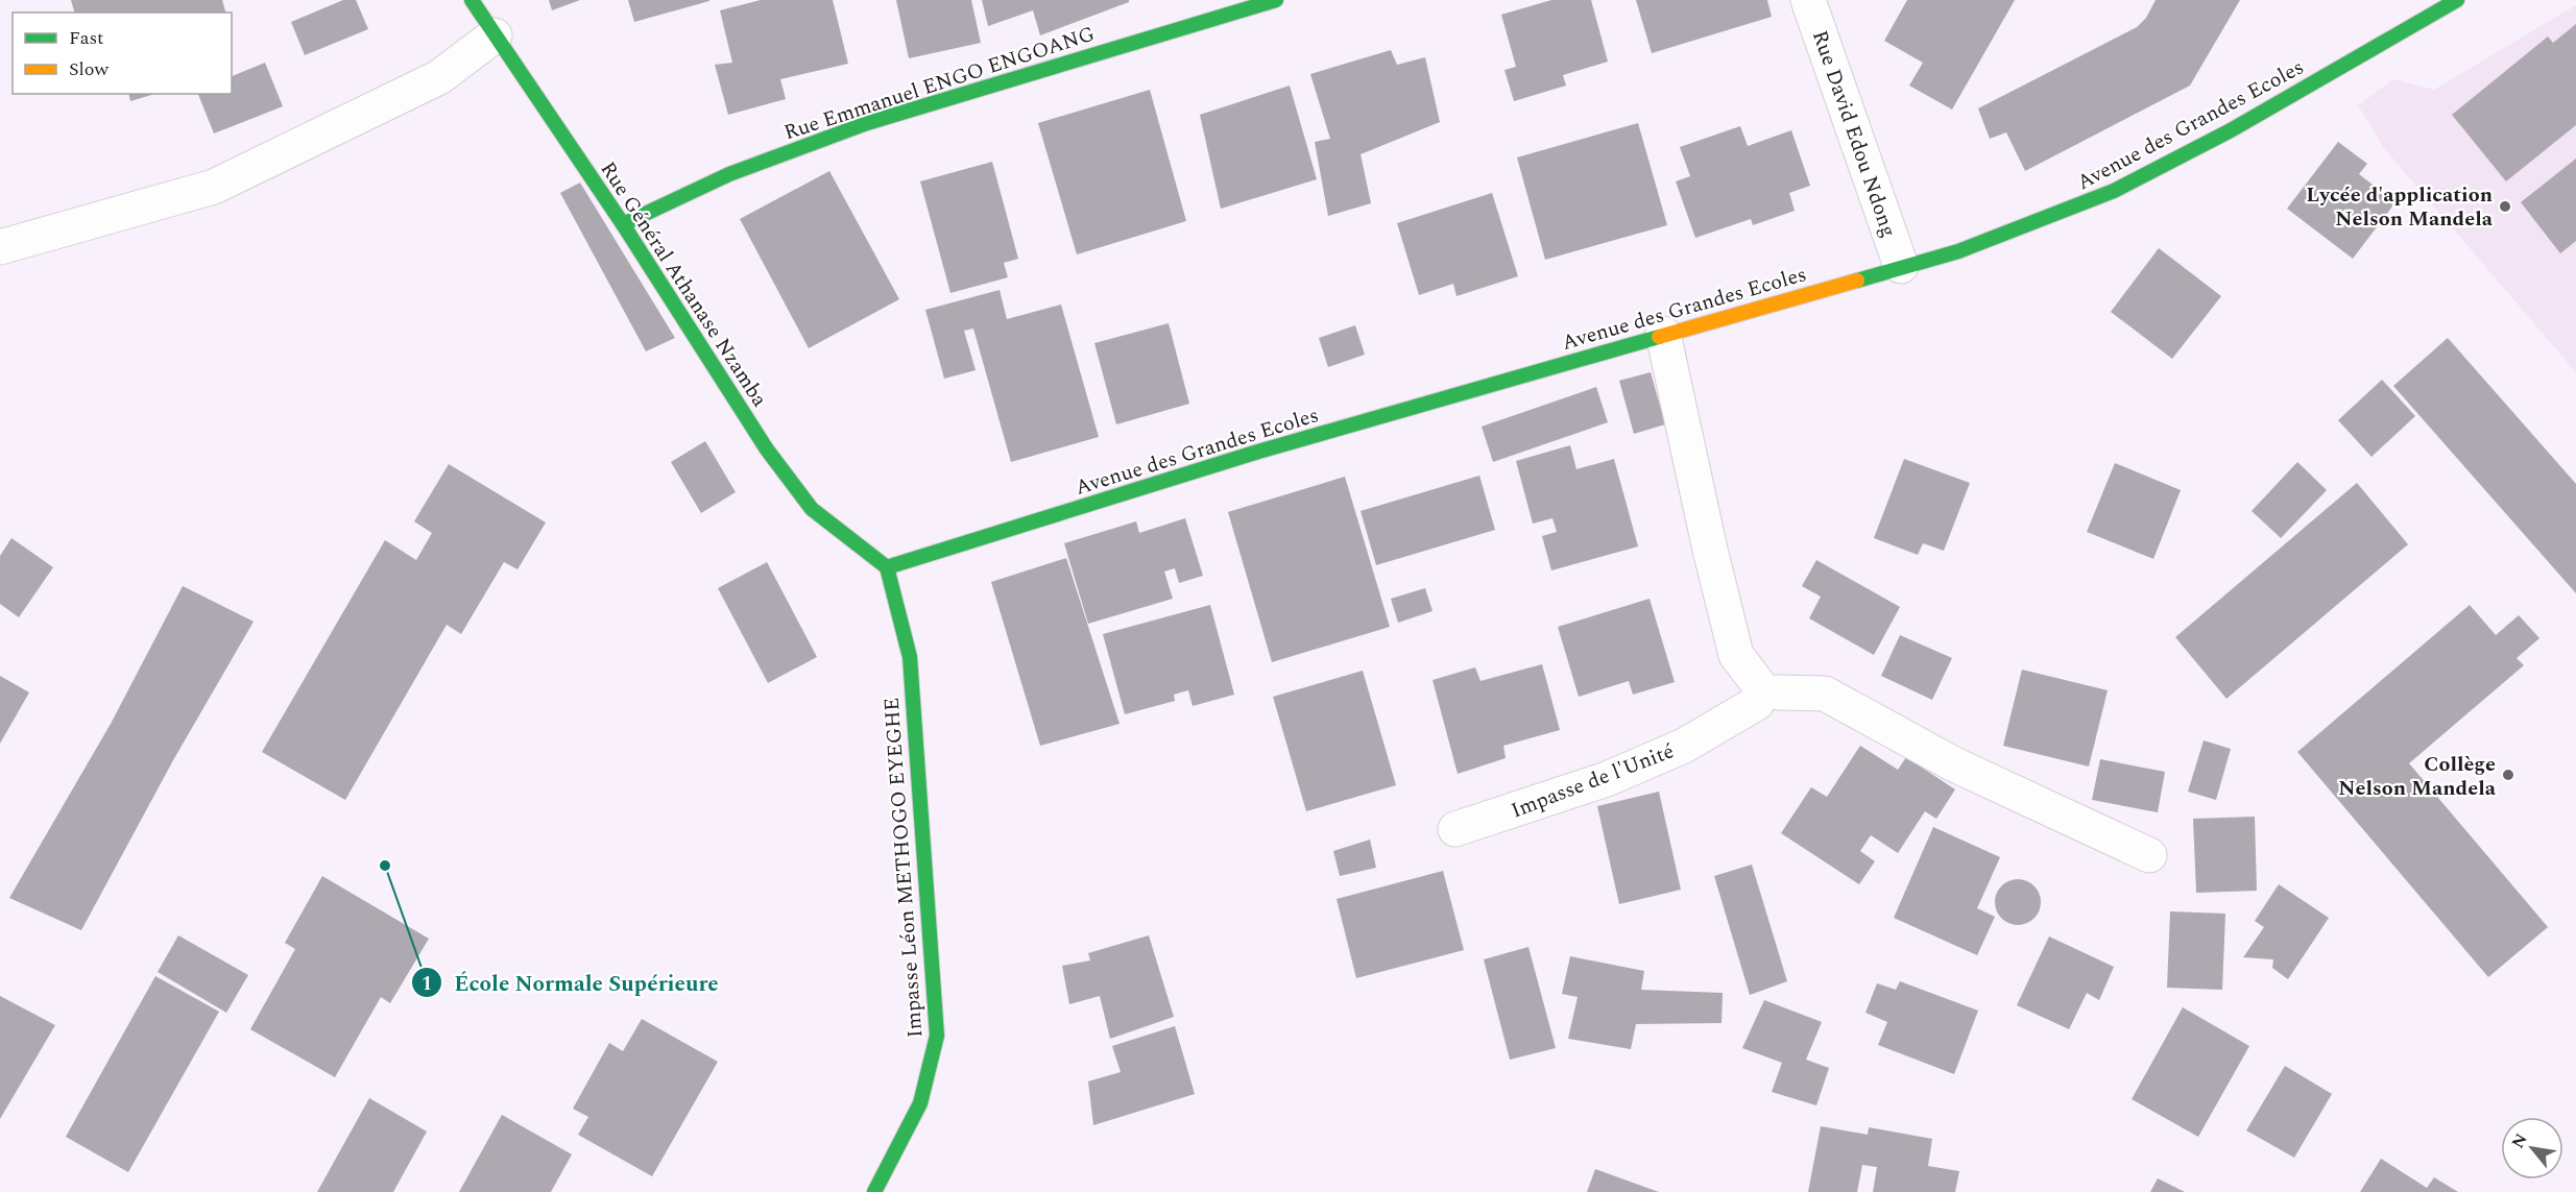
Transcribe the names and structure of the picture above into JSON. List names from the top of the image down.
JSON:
{
  "streets": {
    "street": [
      "Rue Emmanuel ENGO ENGOANG",
      "Avenue des Grandes Ecoles",
      "Rue David Edou Ndong",
      "Rue Général Athanase Nzamba",
      "Impasse de l'Unité",
      "Impasse Léon METHOGO EYEGHE"
    ]
  },
  "crossings": [
    ["Rue Emmanuel ENGO ENGOANG", "Rue Général Athanase Nzamba"],
    ["Avenue des Grandes Ecoles", "Rue David Edou Ndong"],
    ["Avenue des Grandes Ecoles", "Rue Général Athanase Nzamba"],
    ["Avenue des Grandes Ecoles", "Impasse Léon METHOGO EYEGHE"],
    ["Rue Général Athanase Nzamba", "Impasse Léon METHOGO EYEGHE"]
  ],
  "places": ["Lycée d'application Nelson Mandela", "Collège Nelson Mandela", "École Normale Supérieure"],
  "legend": ["Fast", "Slow"],
  "north": "top left"
}
